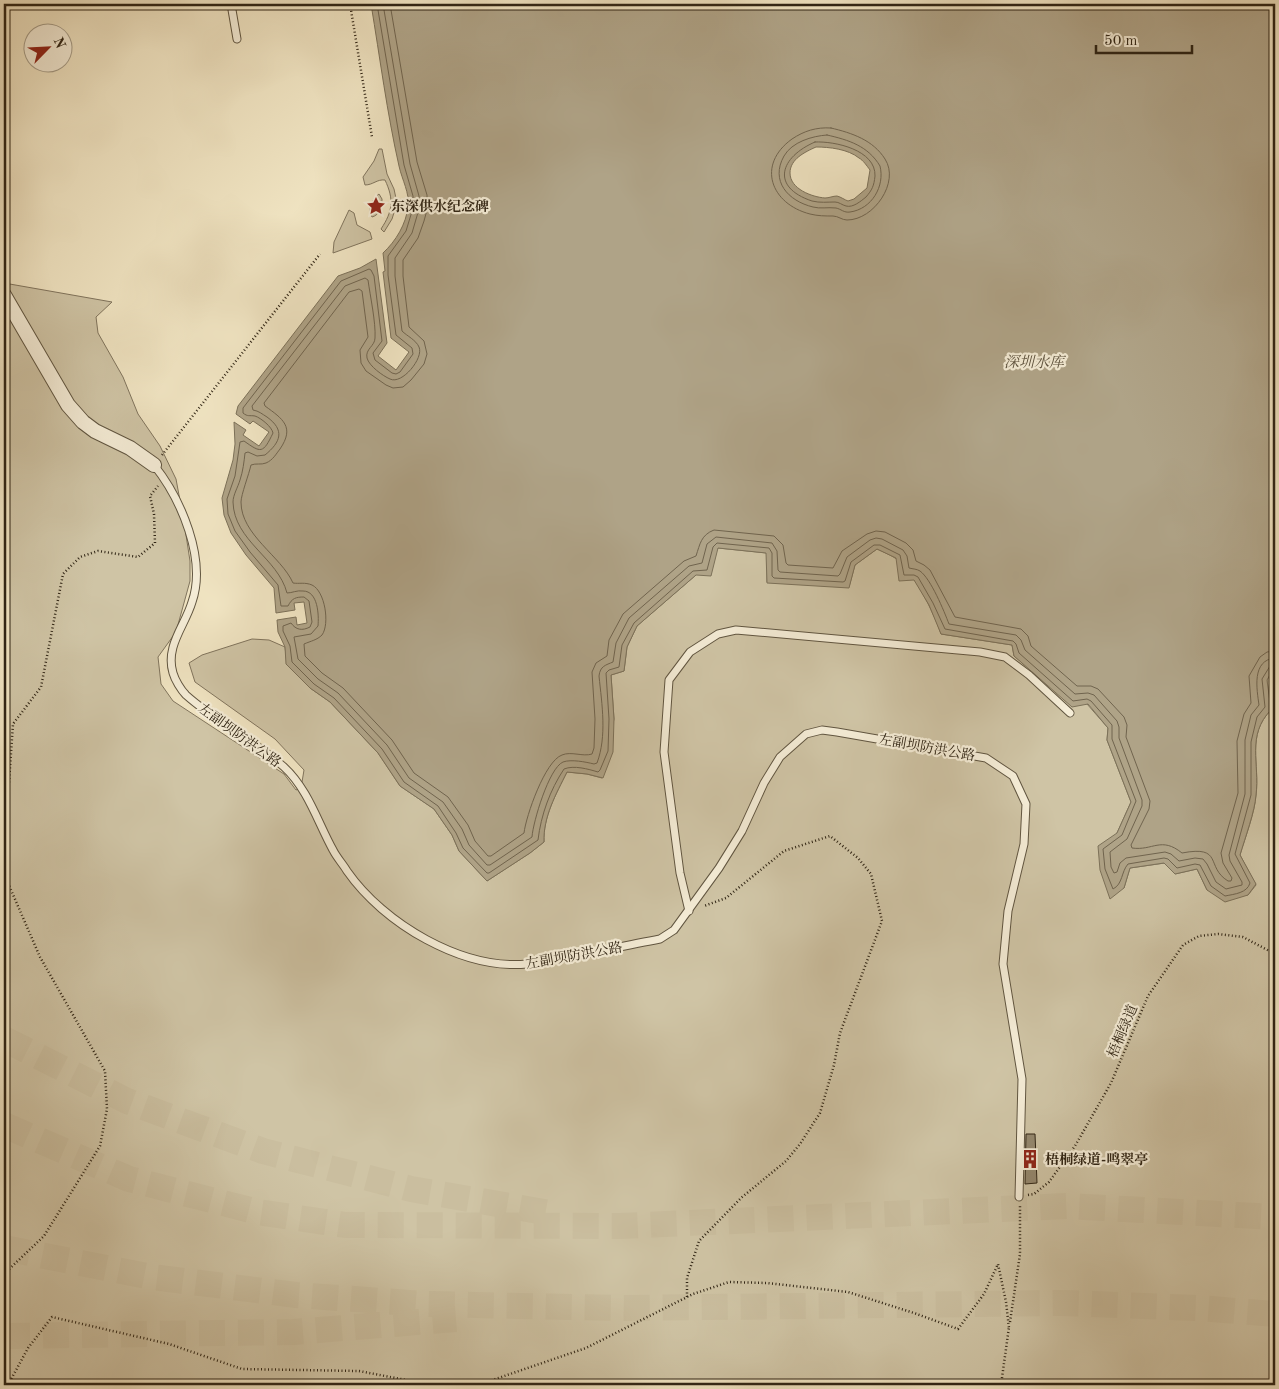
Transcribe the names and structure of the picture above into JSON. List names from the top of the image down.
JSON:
{
  "streets": {
    "street": ["左副坝防洪公路"],
    "path": ["梧桐绿道"]
  },
  "crossings": [
    ["左副坝防洪公路", "梧桐绿道"]
  ],
  "water": ["深圳水库"],
  "places": {
    "place": ["东深供水纪念碑"],
    "building": ["梧桐绿道-鸣翠亭"]
  },
  "scale_bar": "50 m",
  "north": "top right"
}
